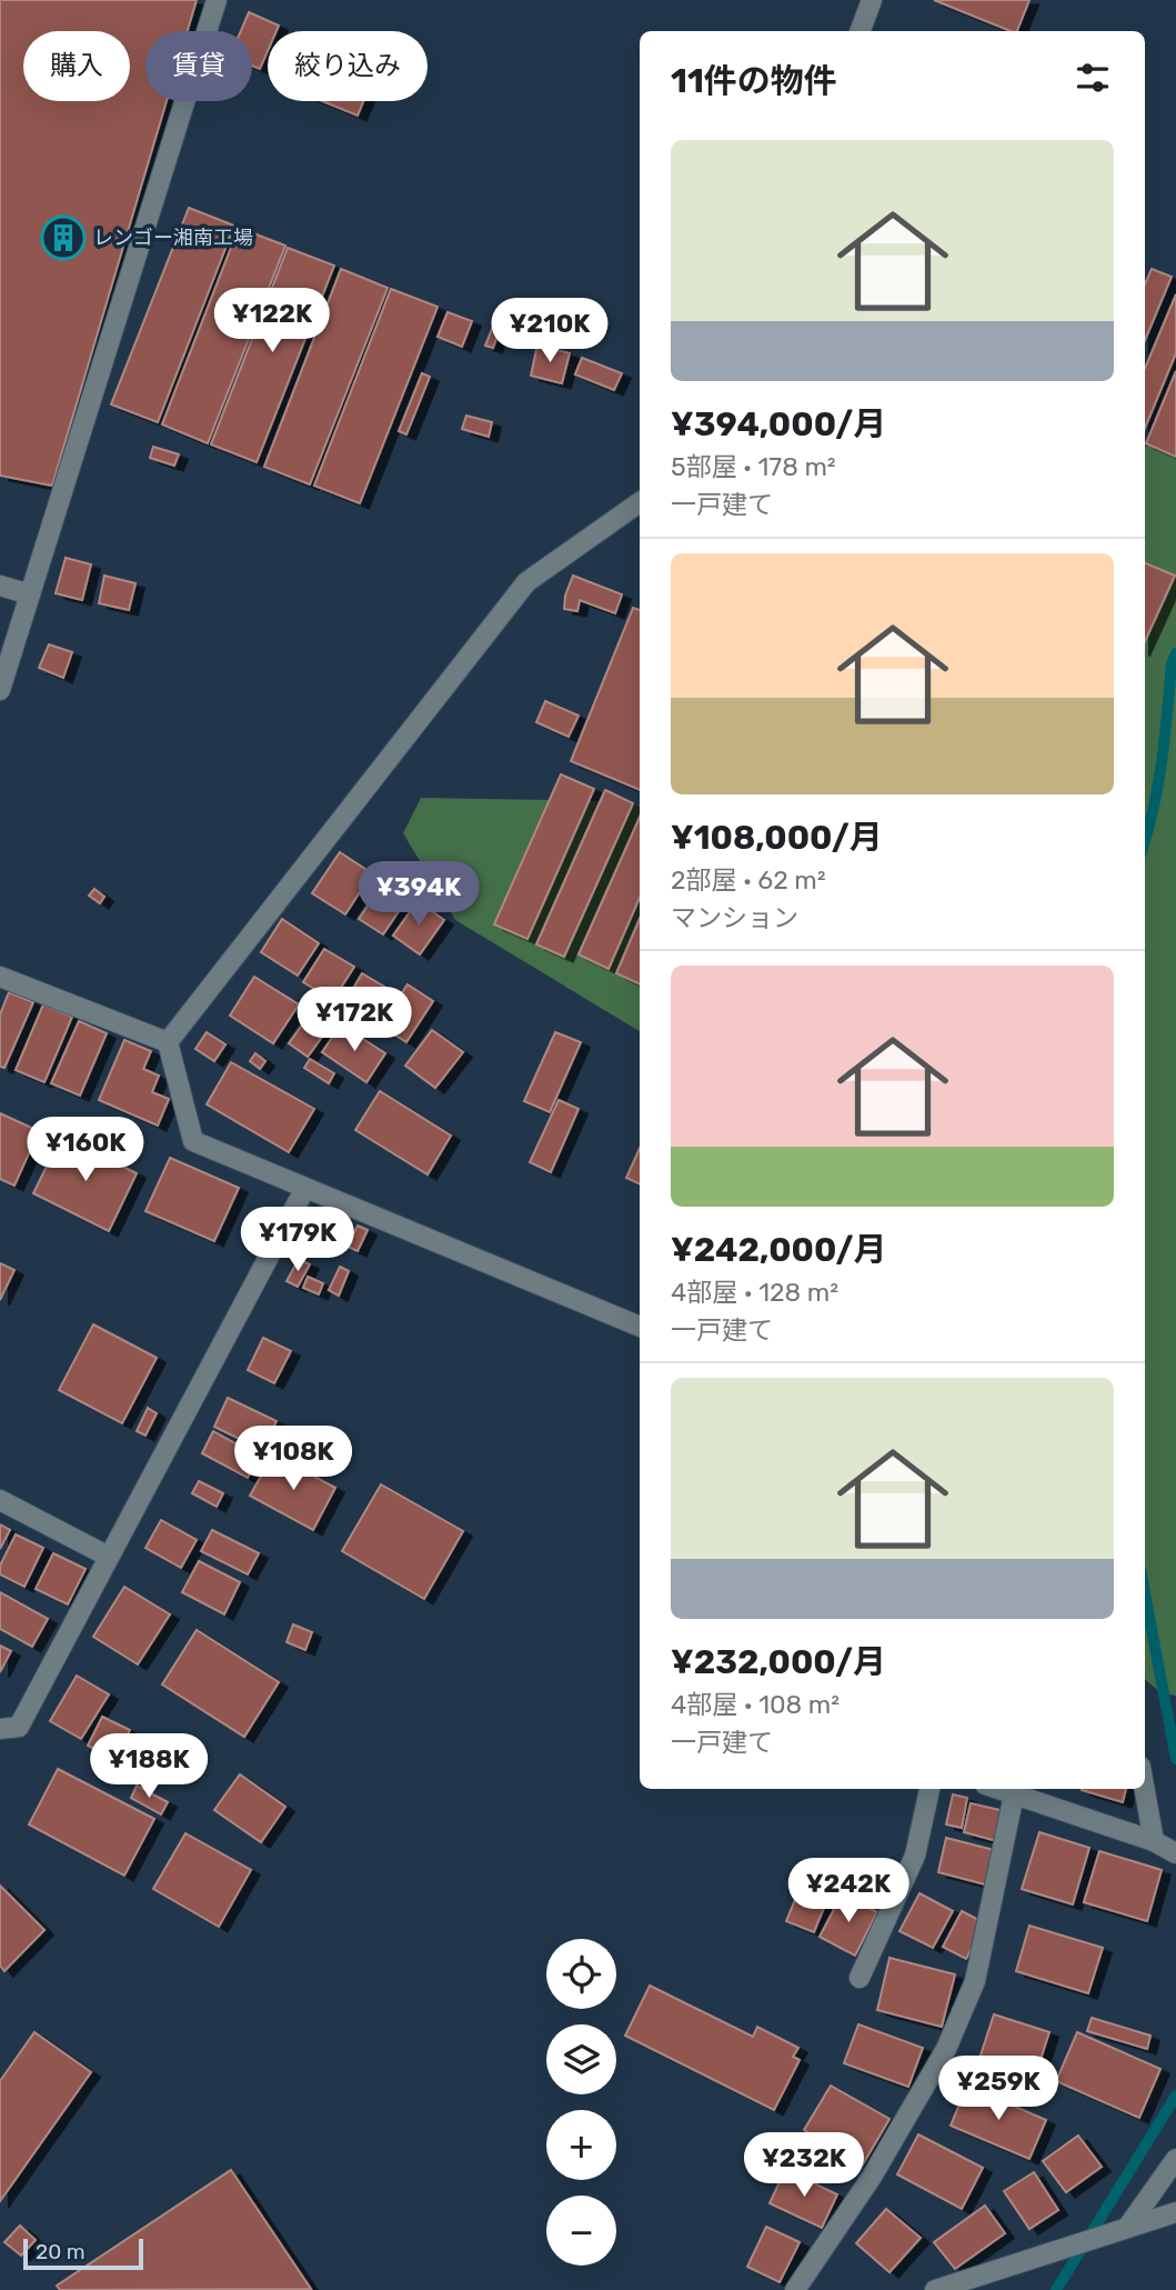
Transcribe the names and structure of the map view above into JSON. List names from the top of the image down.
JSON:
{
  "places": {
    "building": ["レンゴー湘南工場"]
  },
  "scale_bar": "20 m",
  "page": {
    "chip": ["購入", "賃貸", "絞り込み"],
    "heading": "11件の物件",
    "list": [
      {
        "name": "¥394,000/月",
        "note": "5部屋 · 178 m² · 一戸建て"
      },
      {
        "name": "¥108,000/月",
        "note": "2部屋 · 62 m² · マンション"
      },
      {
        "name": "¥242,000/月",
        "note": "4部屋 · 128 m² · 一戸建て"
      },
      {
        "name": "¥232,000/月",
        "note": "4部屋 · 108 m² · 一戸建て"
      }
    ],
    "price": [
      "¥122K",
      "¥210K",
      "¥394K",
      "¥172K",
      "¥160K",
      "¥179K",
      "¥108K",
      "¥188K",
      "¥242K",
      "¥259K",
      "¥232K"
    ],
    "map_buttons": ["+", "−"],
    "scale": "20 m"
  }
}
